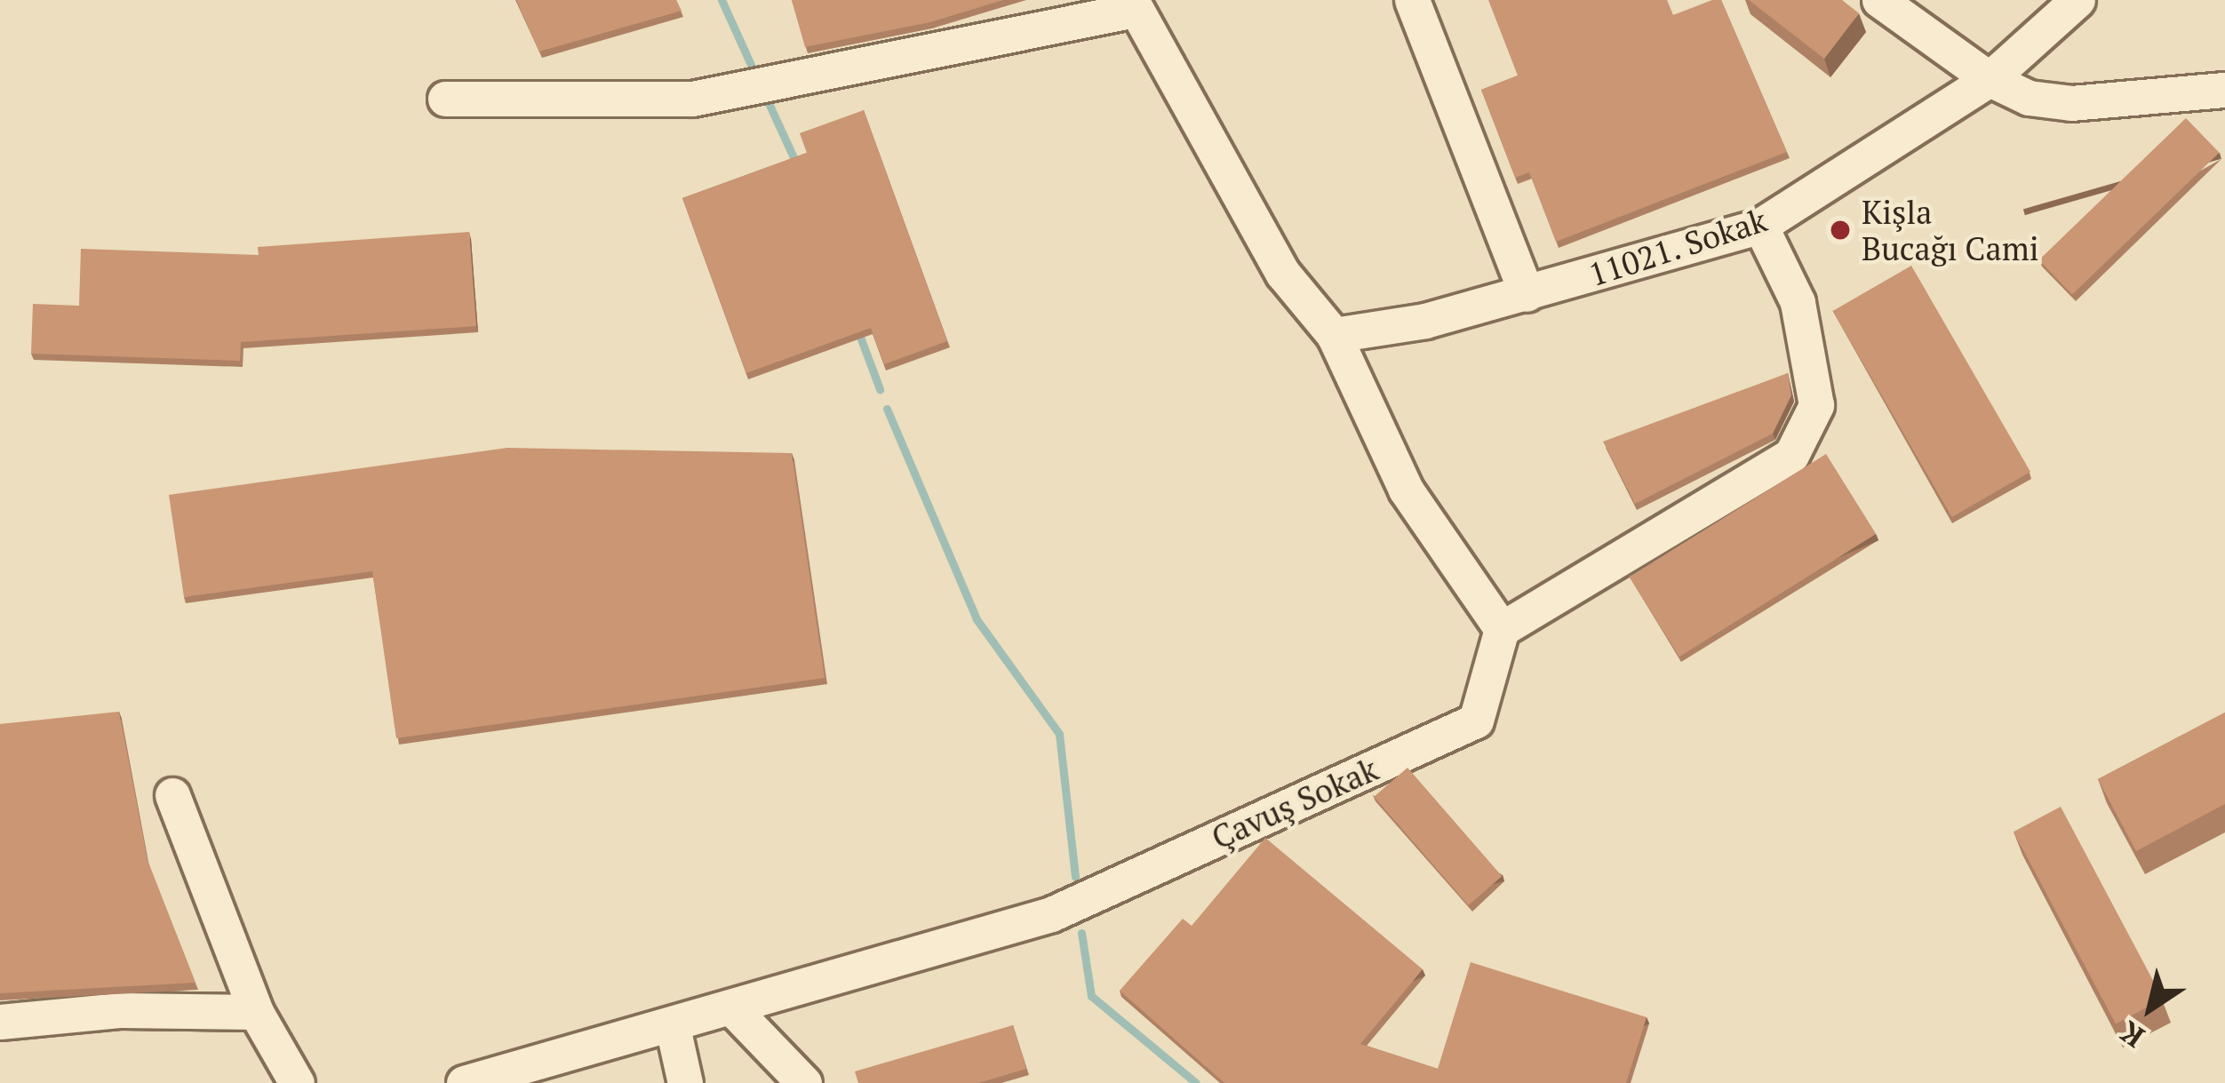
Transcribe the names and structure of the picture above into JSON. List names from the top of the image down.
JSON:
{
  "streets": {
    "street": ["11021. Sokak", "Çavuş Sokak"]
  },
  "places": ["Kişla Bucağı Cami"],
  "north": "bottom left"
}
